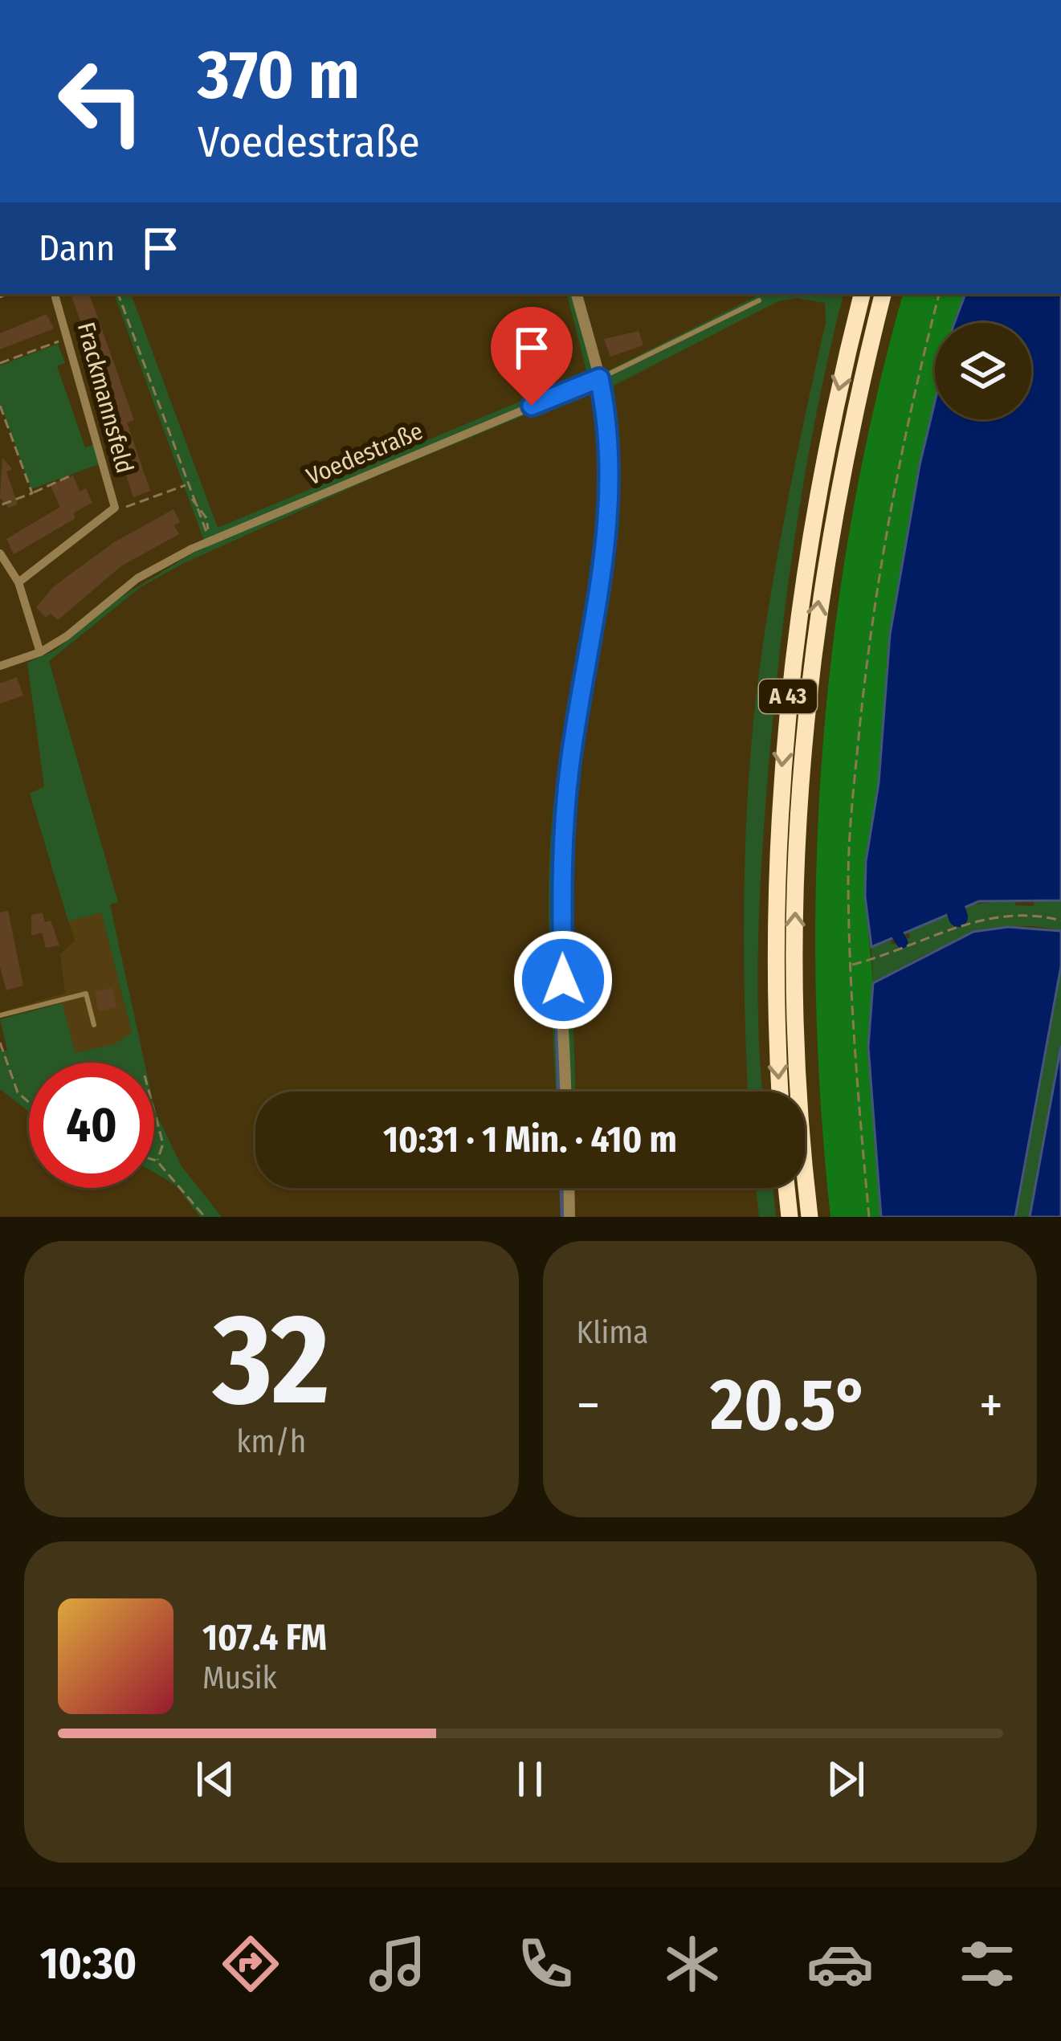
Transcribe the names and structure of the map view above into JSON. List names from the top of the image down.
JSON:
{
  "streets": {
    "highway": ["A 43"],
    "street": ["Frackmannsfeld", "Voedestraße"]
  },
  "page": {
    "turn": ["370 m", "Voedestraße"],
    "then": "Dann",
    "limit": "40",
    "trip": "10:31 · 1 Min. · 410 m",
    "tile": [
      ["32", "km/h"],
      "Klima"
    ],
    "heat": ["−", "20.5°", "+"],
    "song": ["107.4 FM", "Musik"],
    "tabs": "10:30"
  }
}
